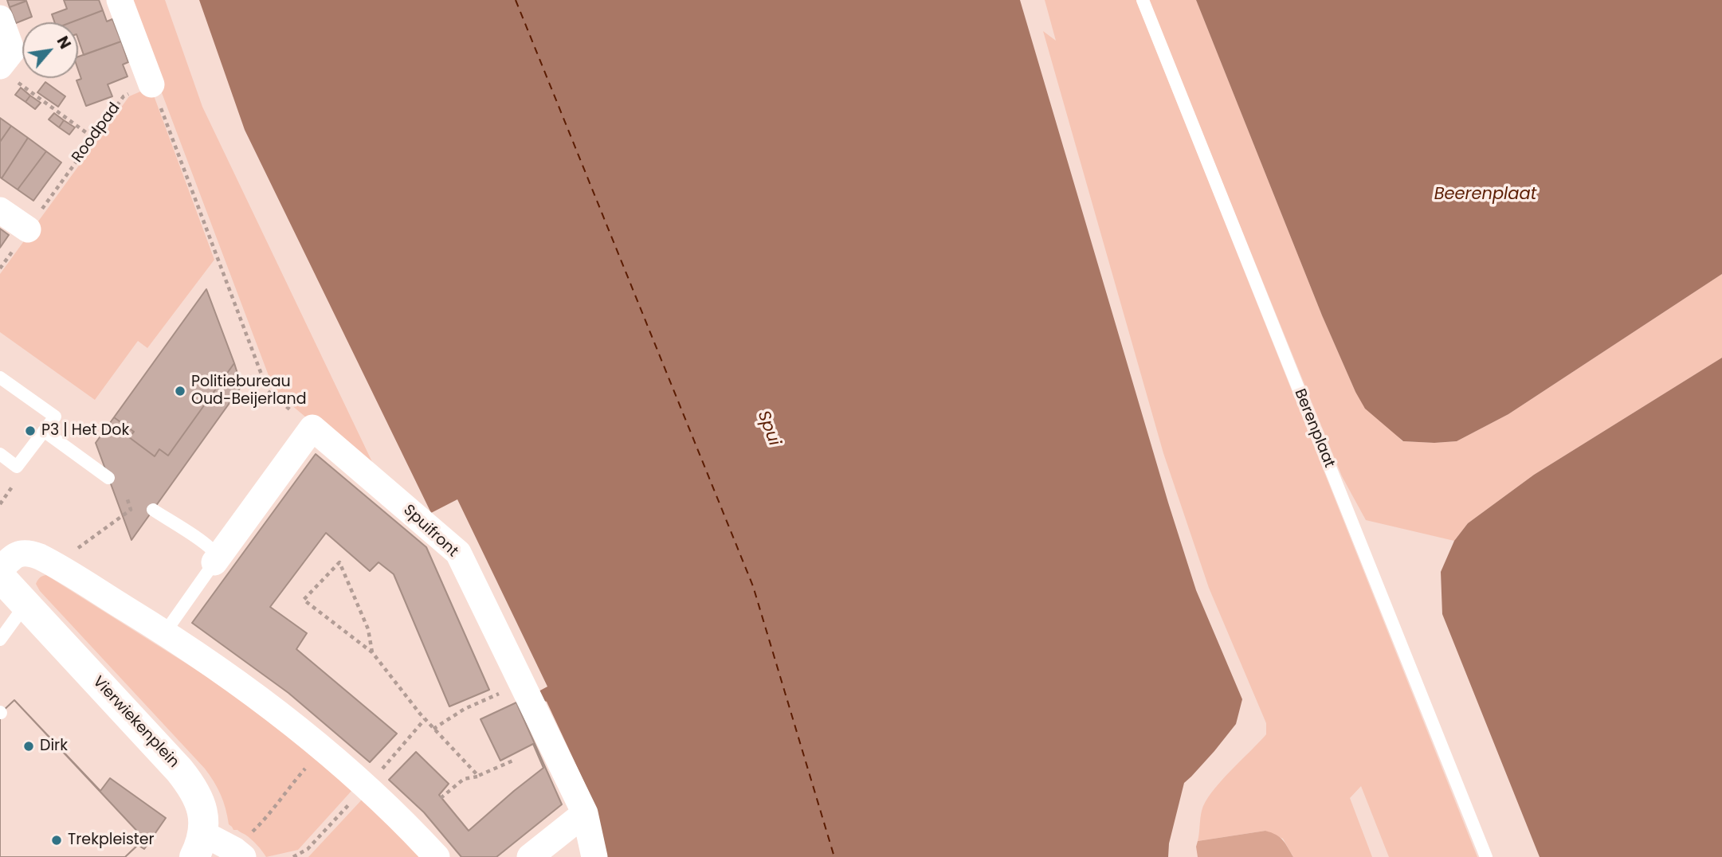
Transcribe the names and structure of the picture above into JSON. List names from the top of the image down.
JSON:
{
  "streets": {
    "street": ["Spuifront", "Vierwiekenplein"],
    "lane": ["Berenplaat"],
    "path": ["Roodpad"]
  },
  "water": ["Beerenplaat", "Spui"],
  "places": [
    "Politiebureau Oud-Beijerland",
    "P3 | Het Dok",
    "Dirk",
    "Trekpleister"
  ],
  "north": "top right"
}
